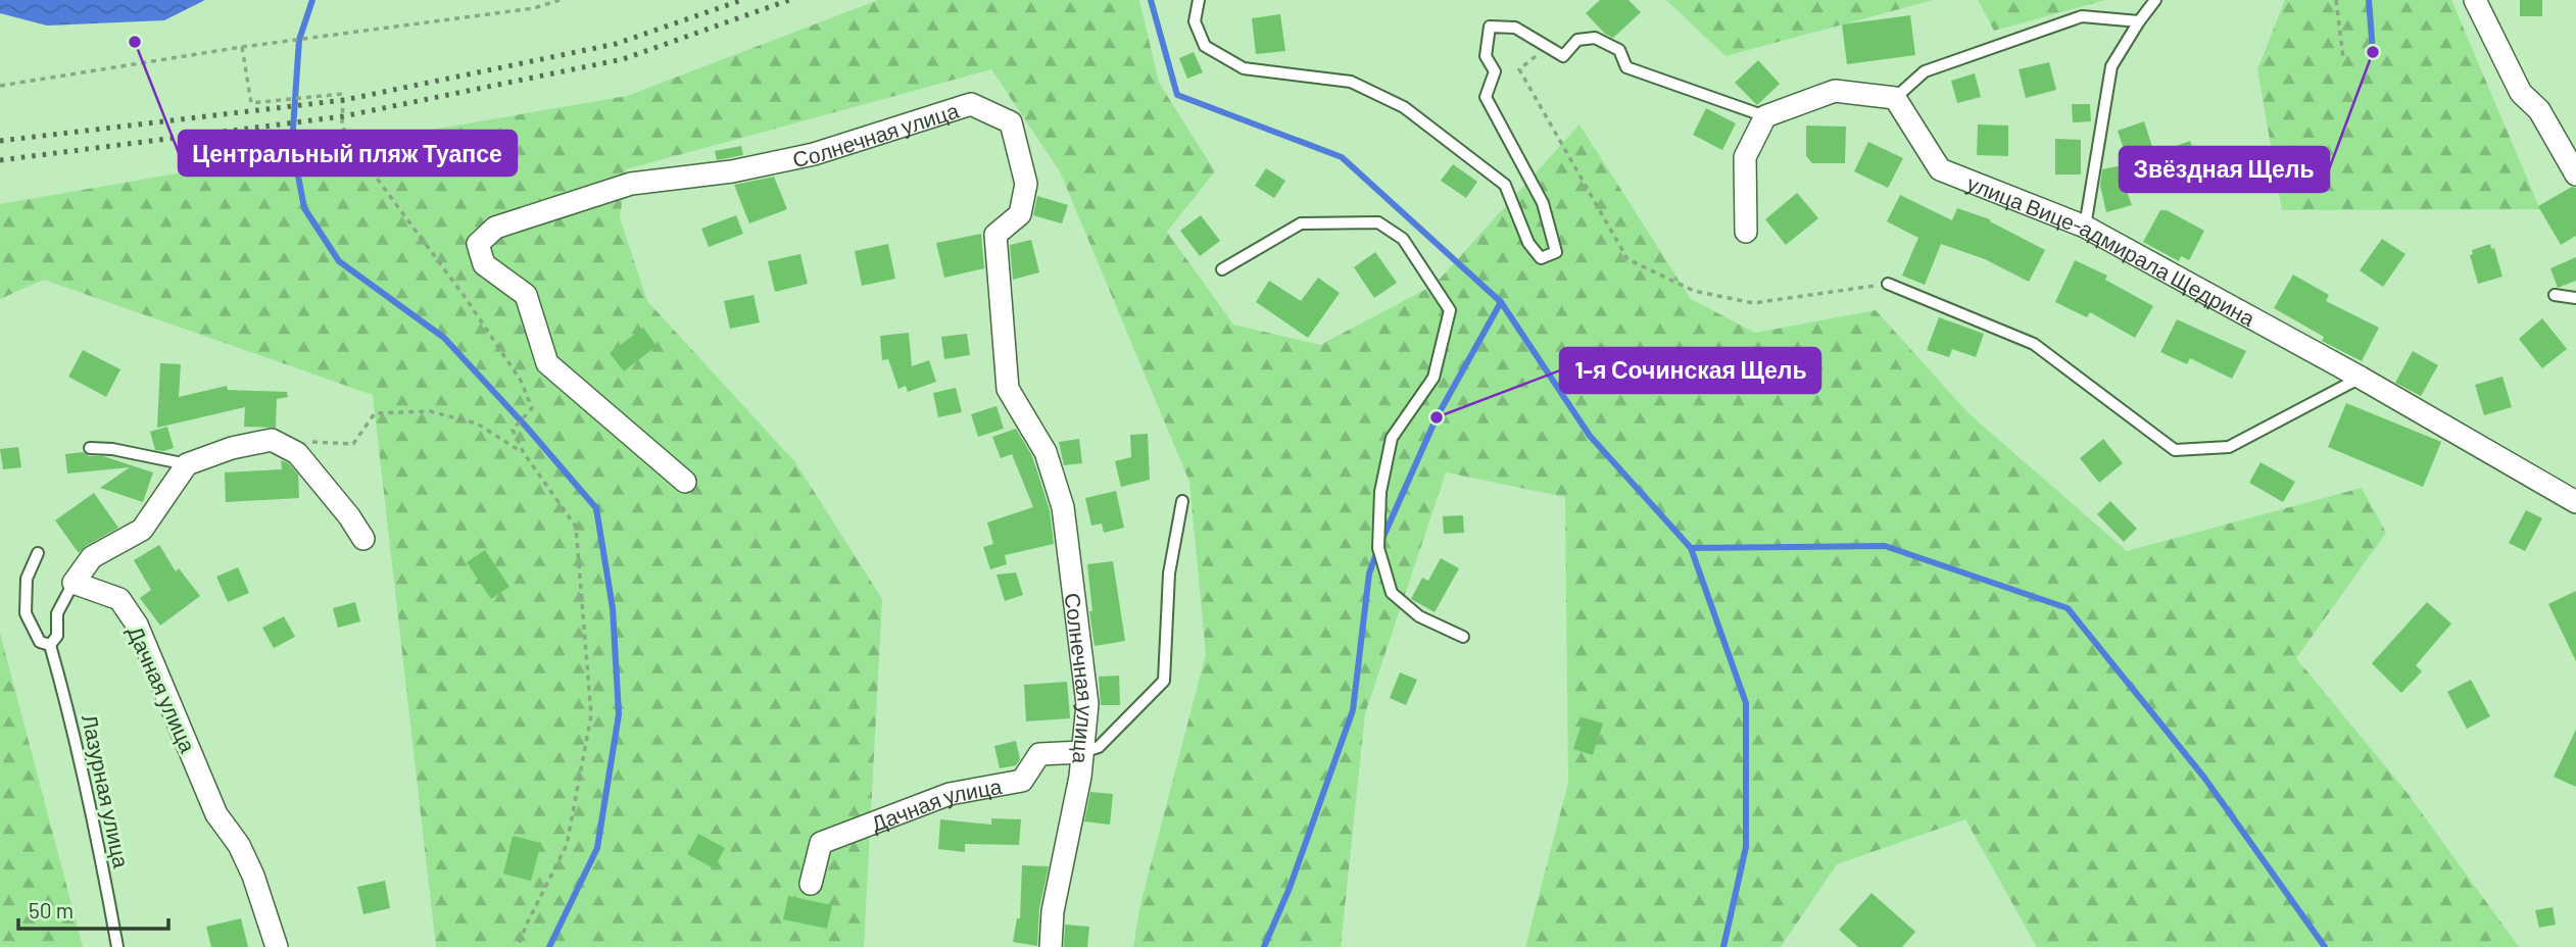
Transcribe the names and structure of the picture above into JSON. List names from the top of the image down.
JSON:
{
  "streets": {
    "street": ["Солнечная улица", "улица Вице-адмирала Щедрина", "Дачная улица"],
    "lane": ["Лазурная улица"]
  },
  "crossings": [
    ["Солнечная улица", "Дачная улица"],
    ["Дачная улица", "Лазурная улица"]
  ],
  "places": ["Центральный пляж Туапсе", "Звёздная Щель", "1-я Сочинская Щель"],
  "scale_bar": "50 m"
}
